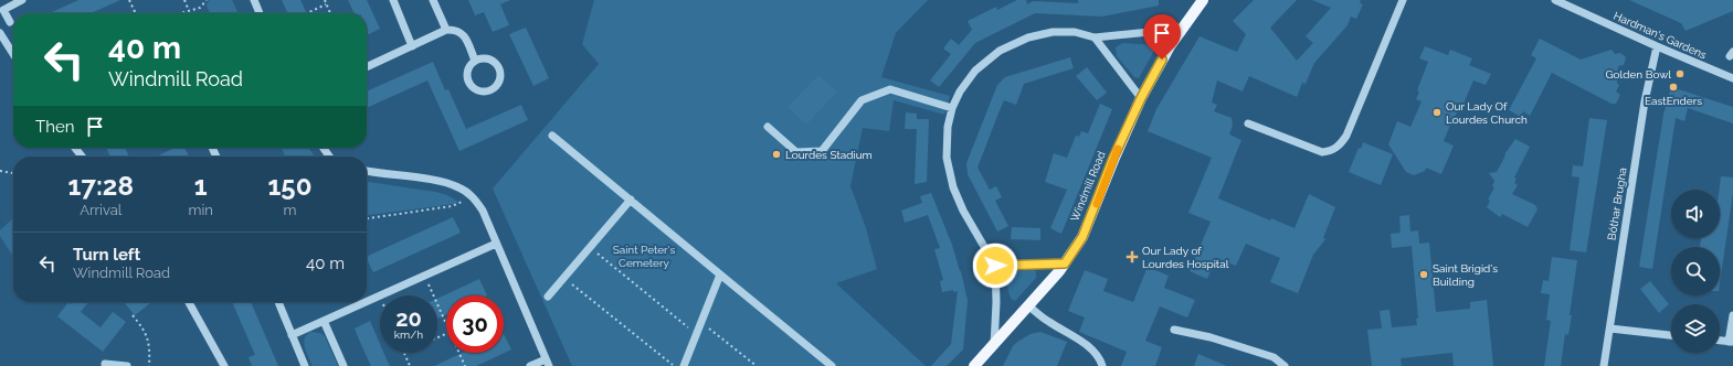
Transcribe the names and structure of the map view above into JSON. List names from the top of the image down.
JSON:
{
  "streets": {
    "main road": ["Windmill Road"],
    "street": ["Hardman's Gardens", "Bóthar Brugha"]
  },
  "crossings": [
    ["Hardman's Gardens", "Bóthar Brugha"]
  ],
  "parks": ["Saint Peter's Cemetery"],
  "places": {
    "other": [
      "Golden Bowl",
      "EastEnders",
      "Our Lady Of Lourdes Church",
      "Lourdes Stadium",
      "Saint Brigid's Building"
    ],
    "health": ["Our Lady of Lourdes Hospital"]
  },
  "page": {
    "turn": ["40 m", "Windmill Road"],
    "then": "Then",
    "eta": [
      "17:28",
      "Arrival",
      "1",
      "min",
      "150",
      "m"
    ],
    "list": [
      {
        "name": "Turn left",
        "note": "Windmill Road",
        "value": "40 m"
      }
    ],
    "speed": "20 km/h",
    "limit": "30"
  }
}
